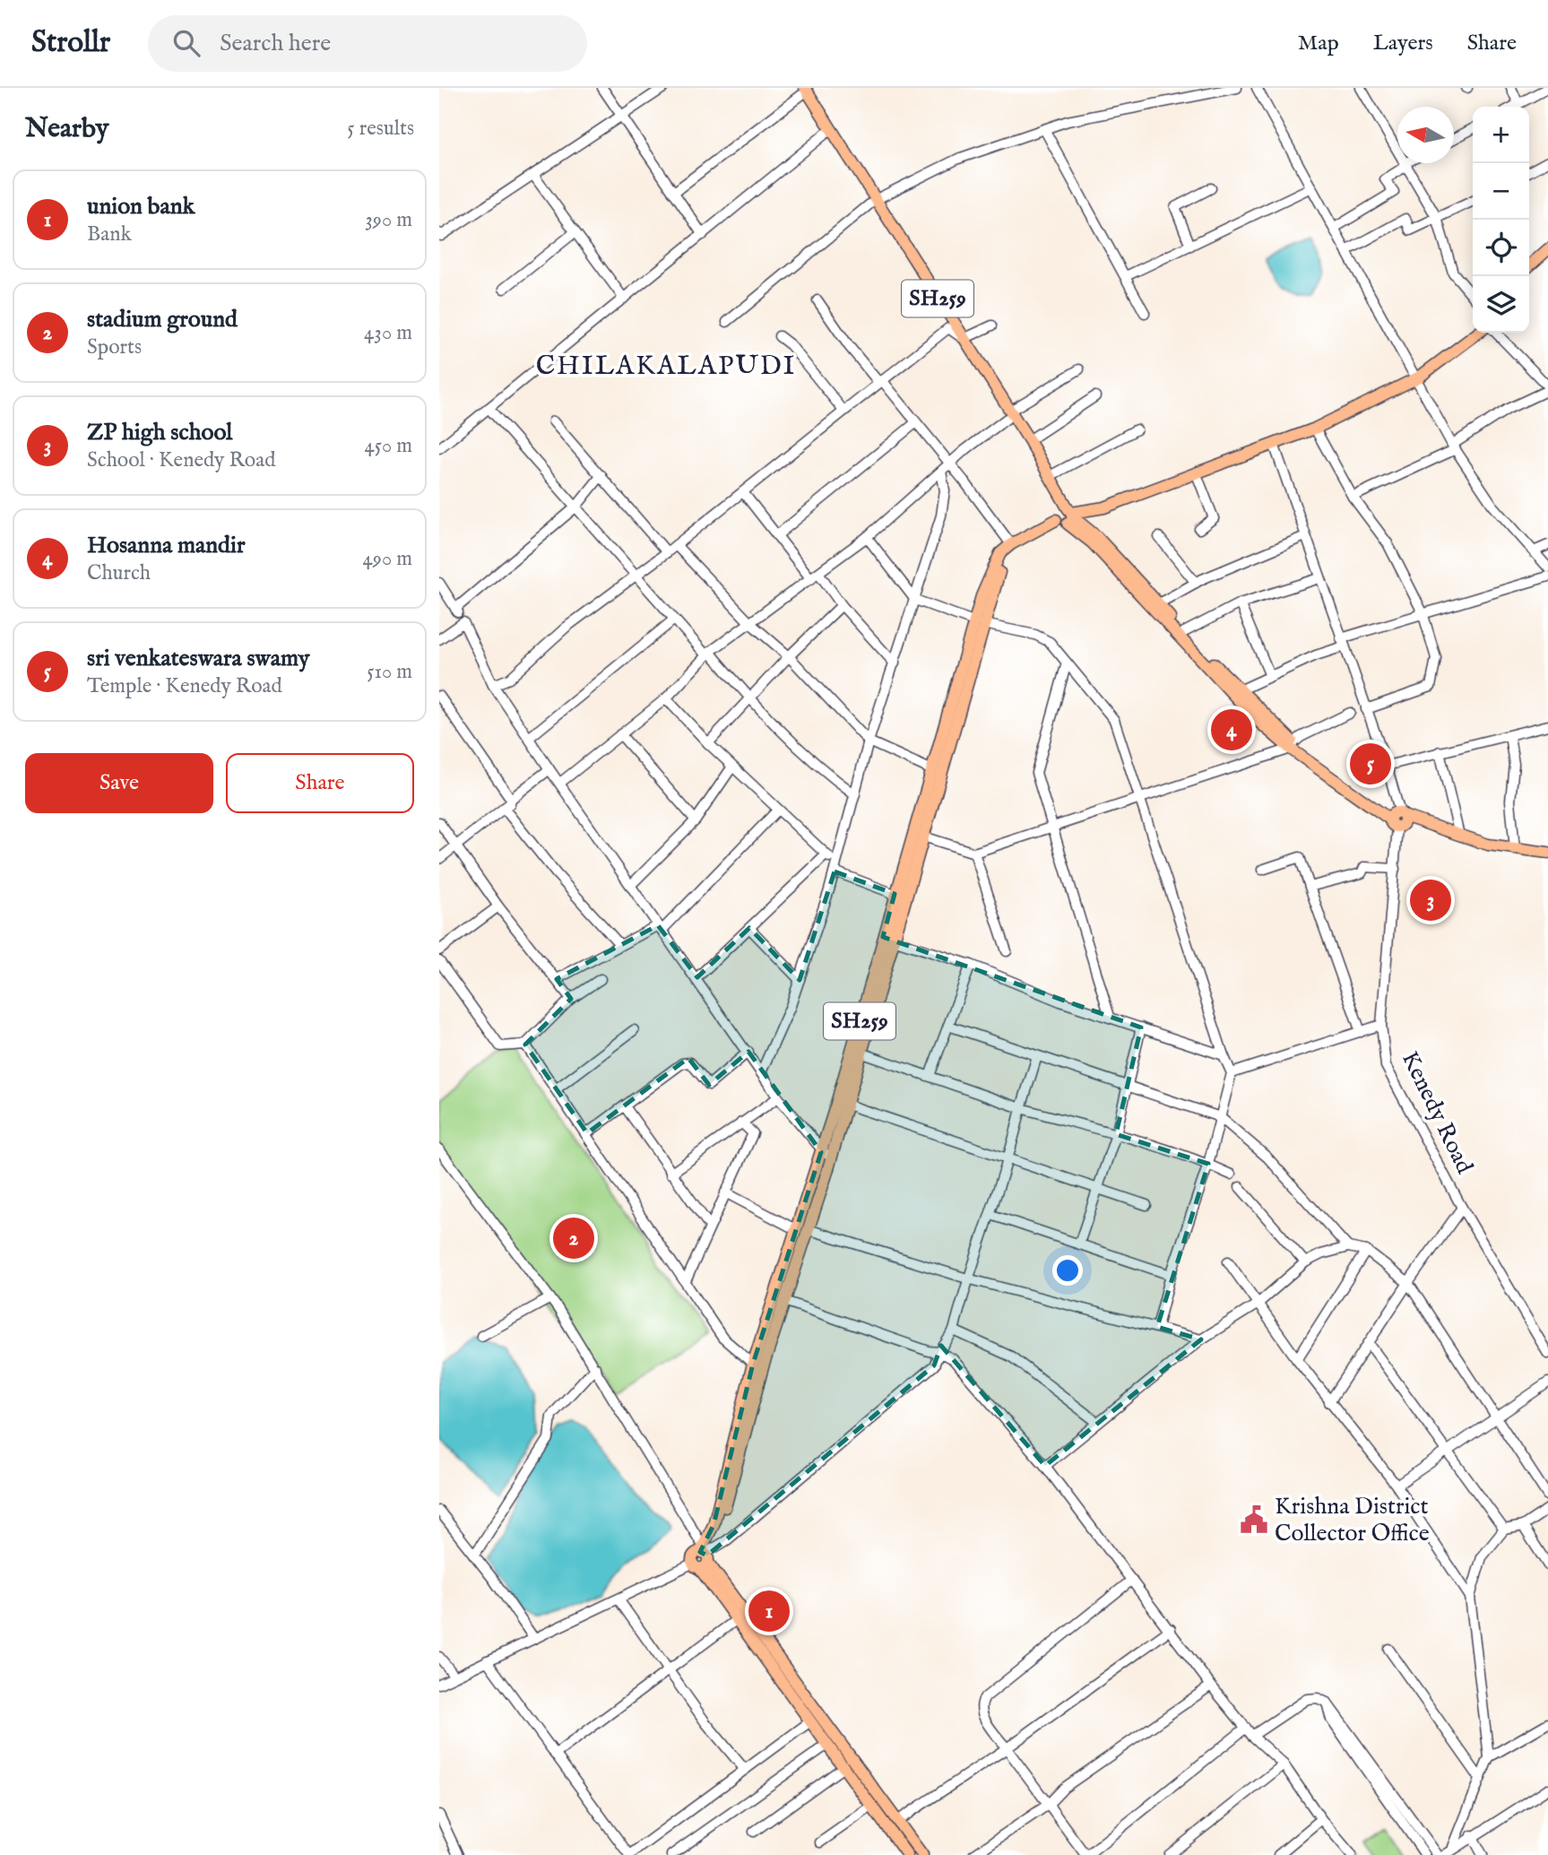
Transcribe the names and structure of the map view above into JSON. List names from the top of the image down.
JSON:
{
  "streets": {
    "main road": ["SH259"],
    "street": ["Kenedy Road"]
  },
  "districts": ["CHILAKALAPUDI"],
  "places": {
    "public building": ["Krishna District Collector Office"]
  },
  "north": "left",
  "page": {
    "header": "Strollr",
    "search": "Search here",
    "nav": ["Map", "Layers", "Share"],
    "heading": ["Nearby", "5 results"],
    "map_buttons": ["+", "−"],
    "list": [
      {
        "mark": "1",
        "name": "union bank",
        "note": "Bank",
        "value": "390 m"
      },
      {
        "mark": "2",
        "name": "stadium ground",
        "note": "Sports",
        "value": "430 m"
      },
      {
        "mark": "3",
        "name": "ZP high school",
        "note": "School · Kenedy Road",
        "value": "450 m"
      },
      {
        "mark": "4",
        "name": "Hosanna mandir",
        "note": "Church",
        "value": "490 m"
      },
      {
        "mark": "5",
        "name": "sri venkateswara swamy",
        "note": "Temple · Kenedy Road",
        "value": "510 m"
      }
    ],
    "pins": [
      "4",
      "5",
      "3",
      "2",
      "1"
    ],
    "buttons": ["Save", "Share"]
  }
}
